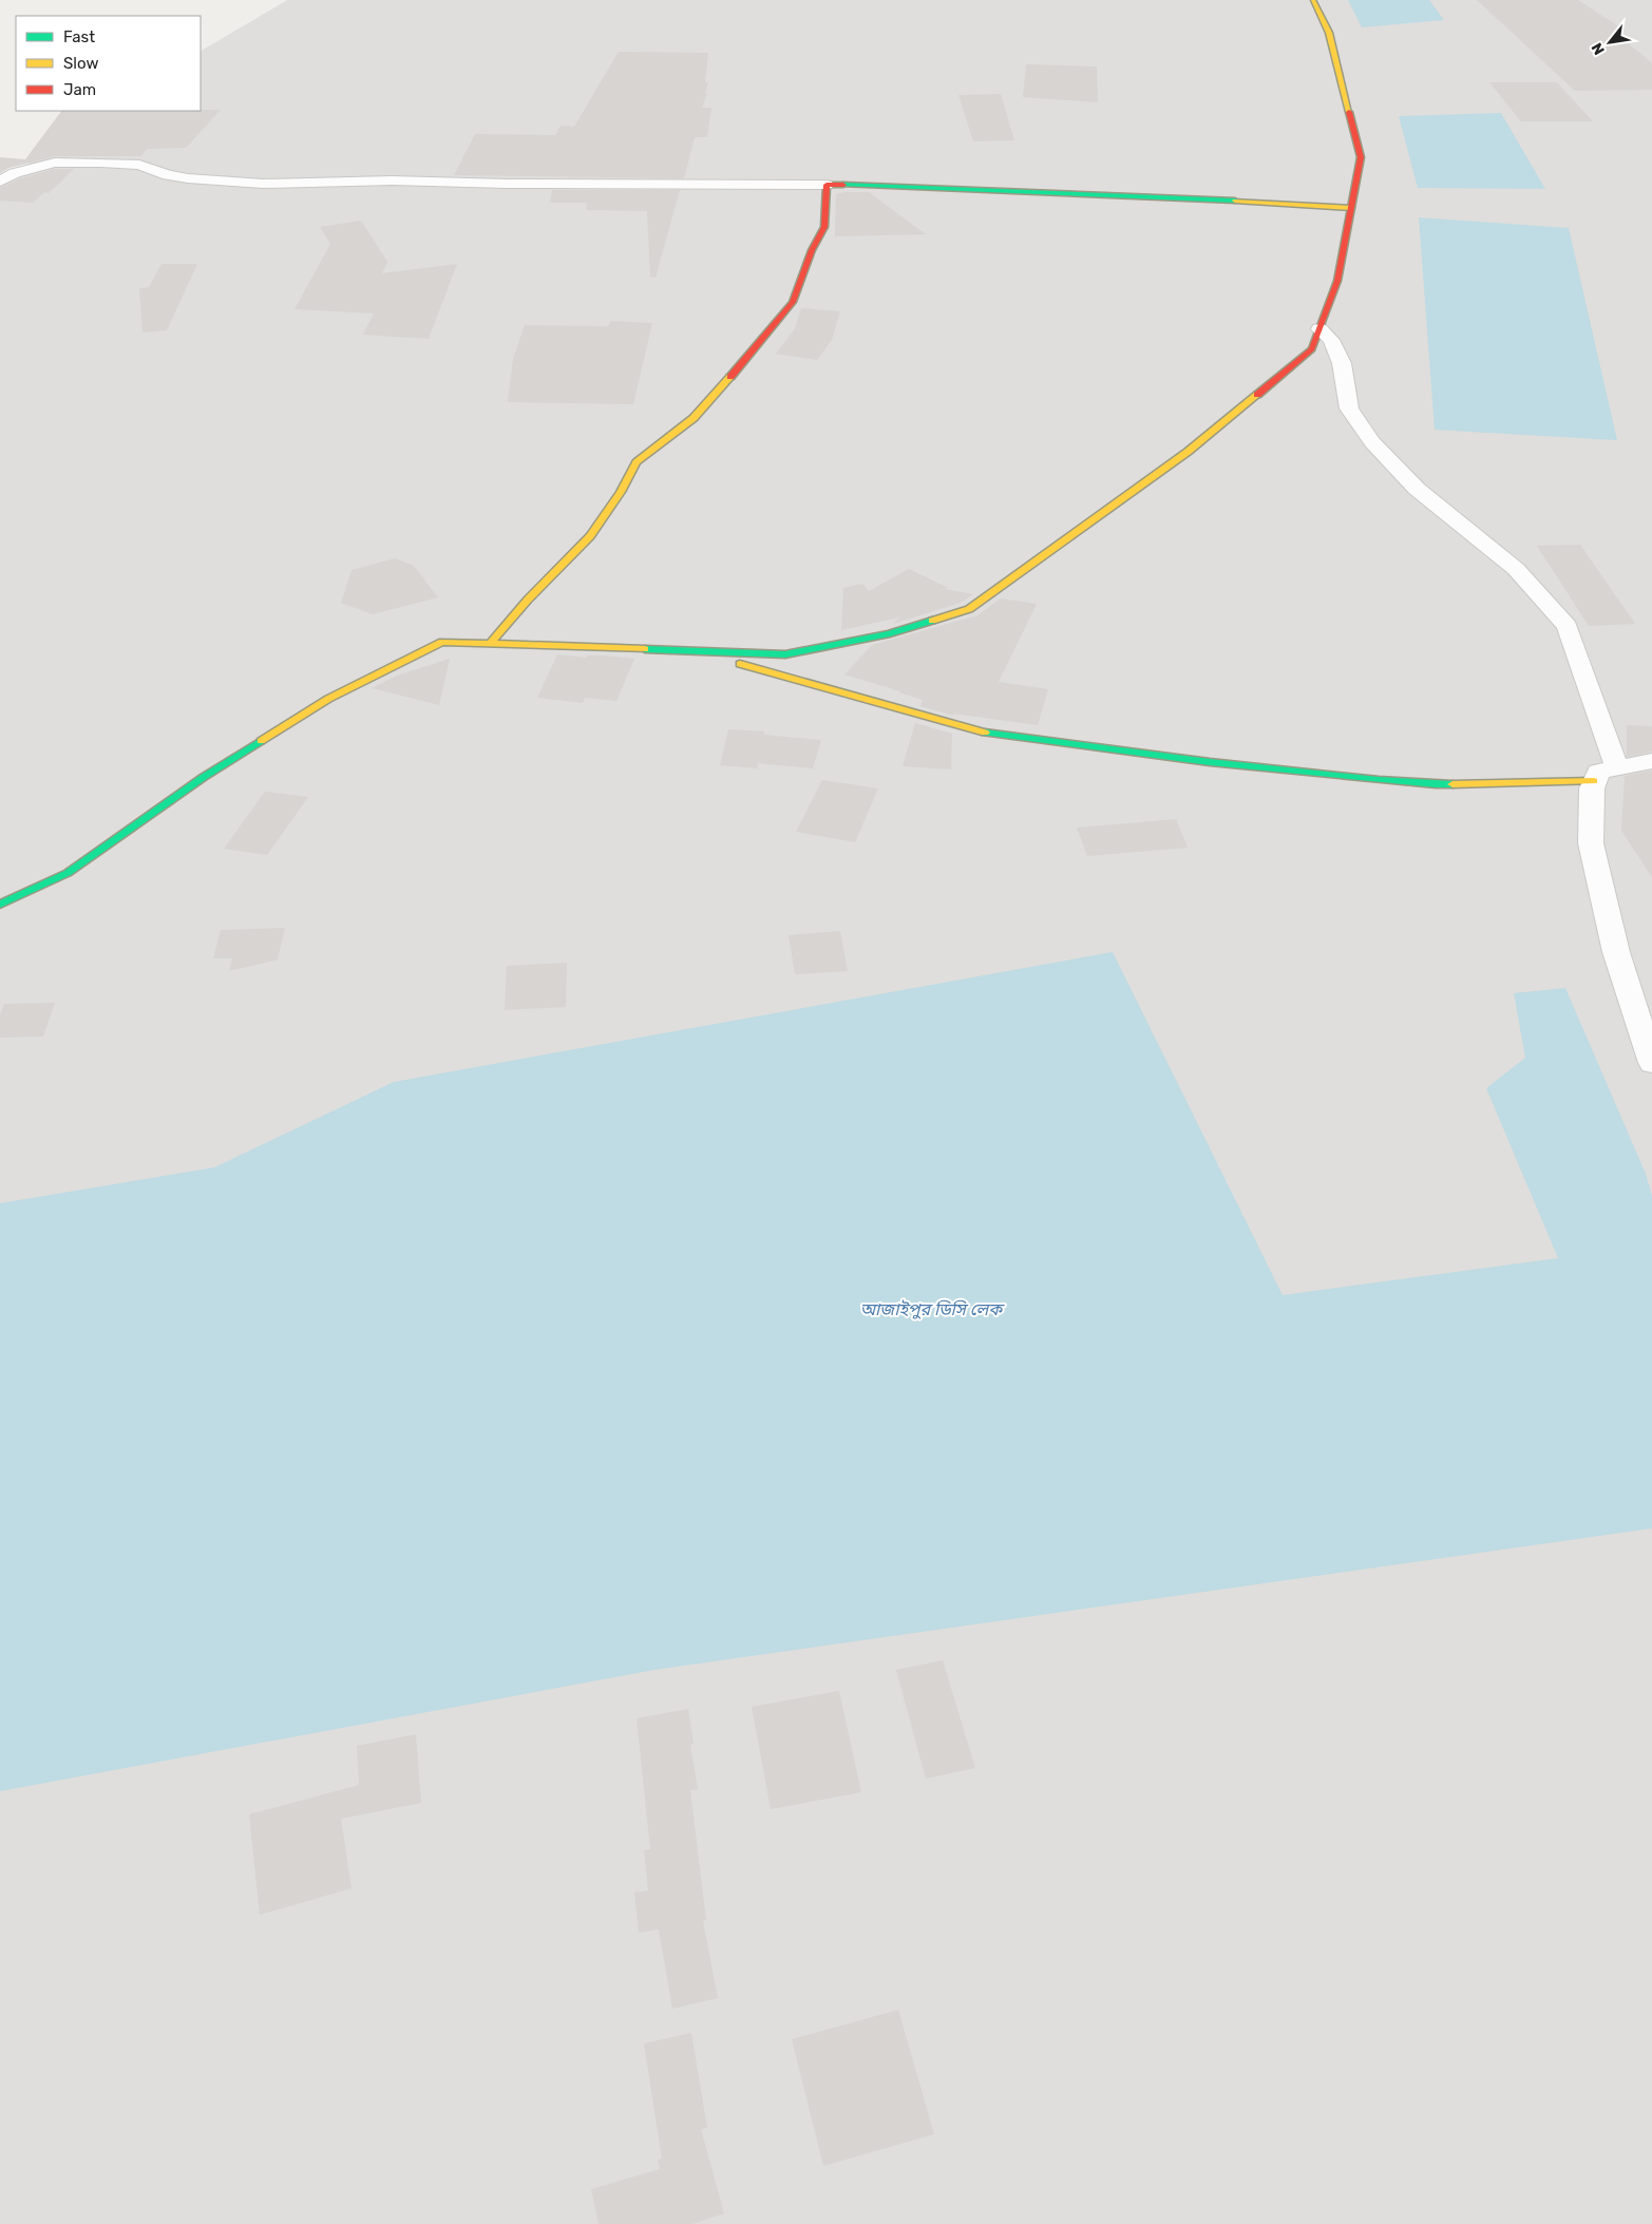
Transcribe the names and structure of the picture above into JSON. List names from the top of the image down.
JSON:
{
  "water": ["আজাইপুর ডিসি লেক"],
  "legend": ["Fast", "Slow", "Jam"],
  "north": "bottom left"
}
